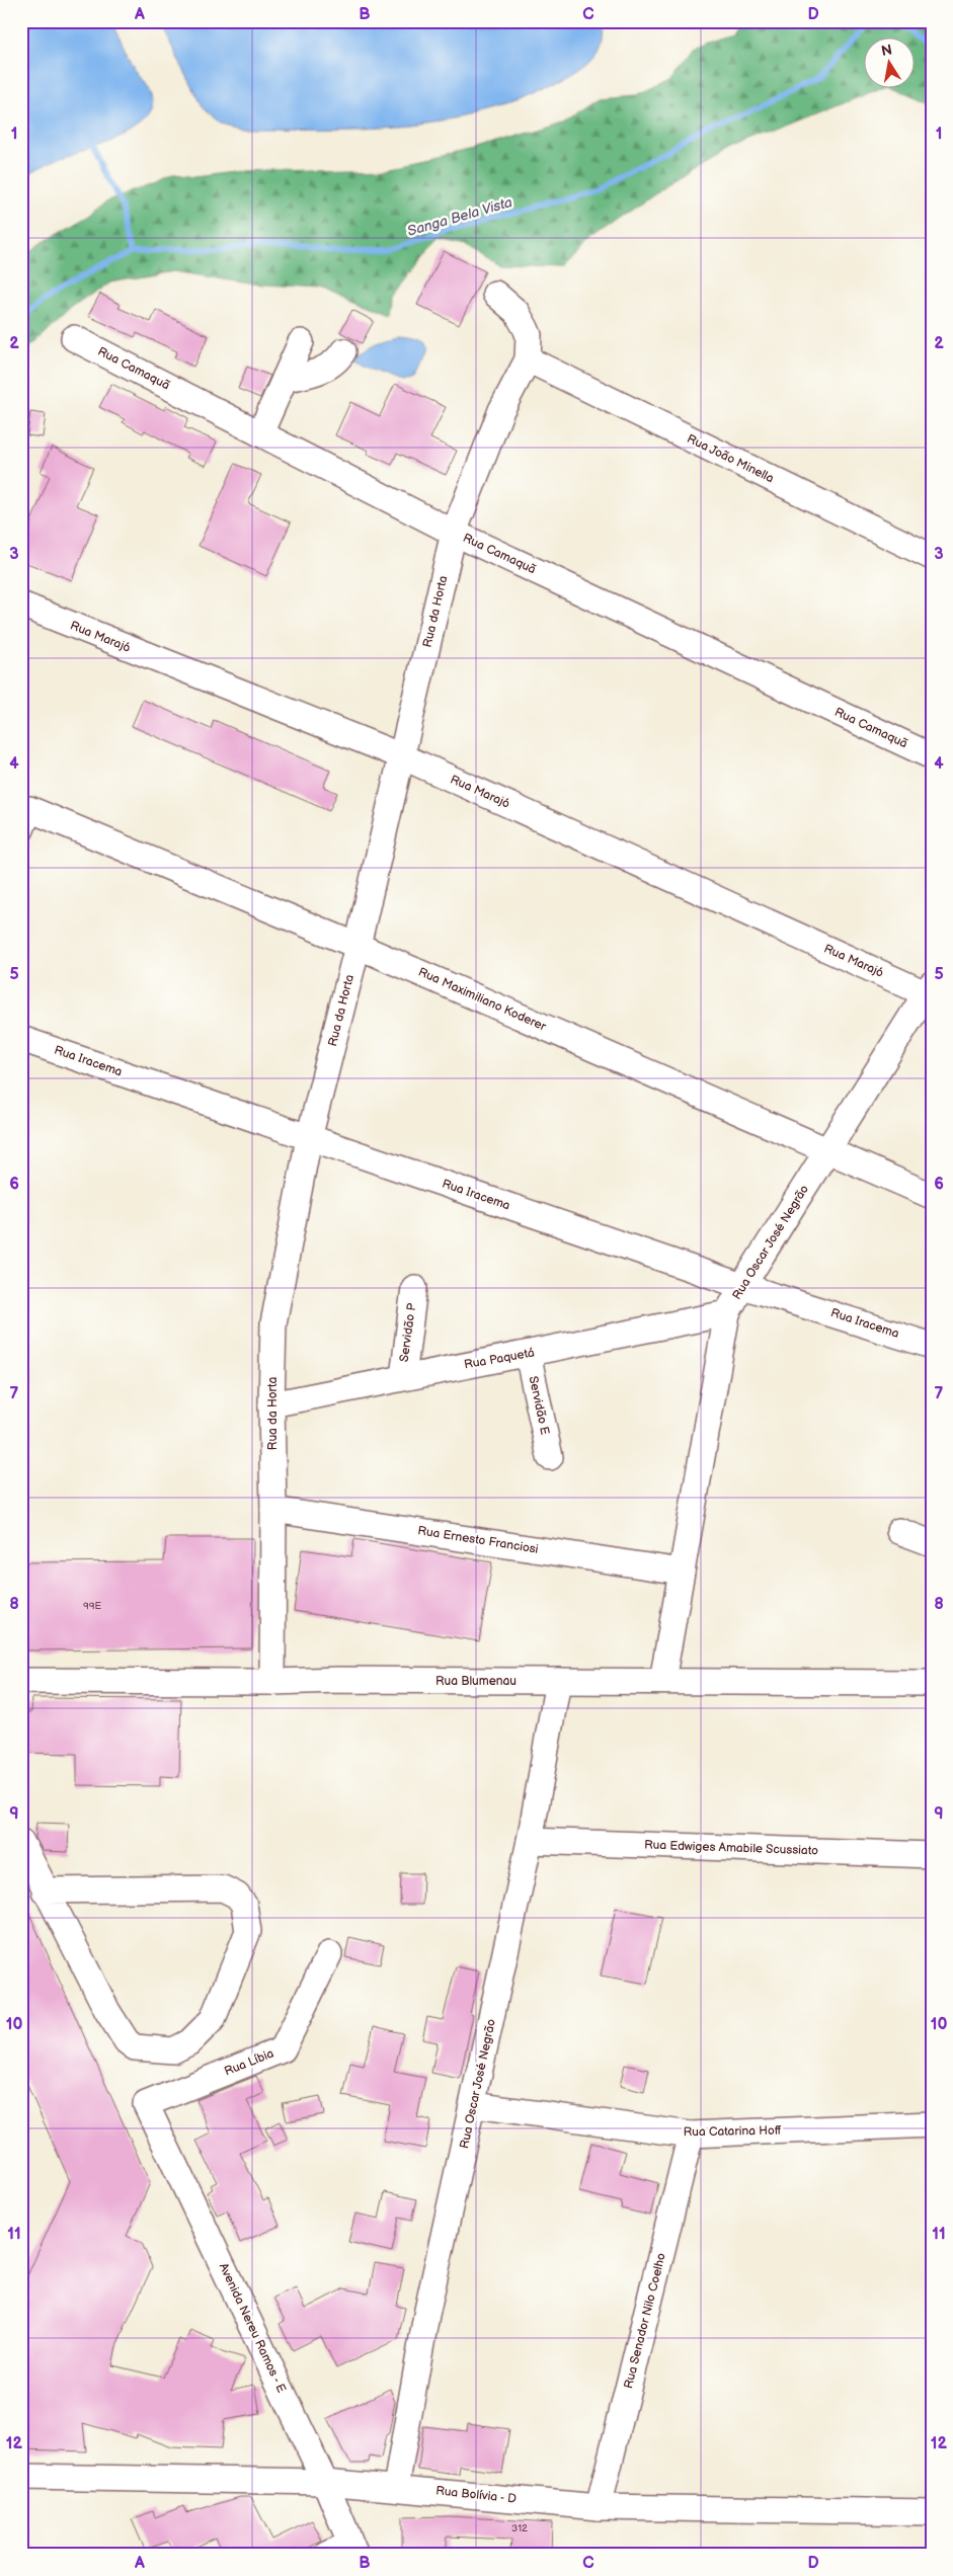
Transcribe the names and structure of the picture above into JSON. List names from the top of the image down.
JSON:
{
  "streets": {
    "street": [
      "Rua Camaquã",
      "Rua João Minella",
      "Rua da Horta",
      "Rua Marajó",
      "Rua Maximiliano Koderer",
      "Rua Iracema",
      "Rua Oscar José Negrão",
      "Servidão P",
      "Rua Paquetá",
      "Servidão E",
      "Rua Ernesto Franciosi",
      "Rua Blumenau",
      "Rua Edwiges Amabile Scussiato",
      "Rua Líbia",
      "Rua Catarina Hoff",
      "Rua Senador Nilo Coelho",
      "Avenida Nereu Ramos - E",
      "Rua Bolívia - D"
    ]
  },
  "crossings": [
    ["Rua Camaquã", "Rua da Horta"],
    ["Rua João Minella", "Rua da Horta"],
    ["Rua da Horta", "Rua Marajó"],
    ["Rua da Horta", "Rua Maximiliano Koderer"],
    ["Rua da Horta", "Rua Iracema"],
    ["Rua da Horta", "Rua Paquetá"],
    ["Rua da Horta", "Rua Ernesto Franciosi"],
    ["Rua da Horta", "Rua Blumenau"],
    ["Rua Marajó", "Rua Oscar José Negrão"],
    ["Rua Maximiliano Koderer", "Rua Oscar José Negrão"],
    ["Rua Iracema", "Rua Oscar José Negrão"],
    ["Rua Oscar José Negrão", "Rua Paquetá"],
    ["Rua Oscar José Negrão", "Rua Ernesto Franciosi"],
    ["Rua Oscar José Negrão", "Rua Blumenau"],
    ["Rua Oscar José Negrão", "Rua Edwiges Amabile Scussiato"],
    ["Rua Oscar José Negrão", "Rua Catarina Hoff"],
    ["Rua Oscar José Negrão", "Rua Bolívia - D"],
    ["Servidão P", "Rua Paquetá"],
    ["Rua Paquetá", "Servidão E"],
    ["Rua Líbia", "Avenida Nereu Ramos - E"],
    ["Rua Catarina Hoff", "Rua Senador Nilo Coelho"],
    ["Rua Senador Nilo Coelho", "Rua Bolívia - D"],
    ["Avenida Nereu Ramos - E", "Rua Bolívia - D"]
  ],
  "water": ["Sanga Bela Vista"],
  "house_numbers": ["99E", "312"],
  "north": "top",
  "grid": {
    "columns": [
      "A",
      "B",
      "C",
      "D"
    ],
    "rows": [
      "1",
      "2",
      "3",
      "4",
      "5",
      "6",
      "7",
      "8",
      "9",
      "10",
      "11",
      "12"
    ]
  }
}
